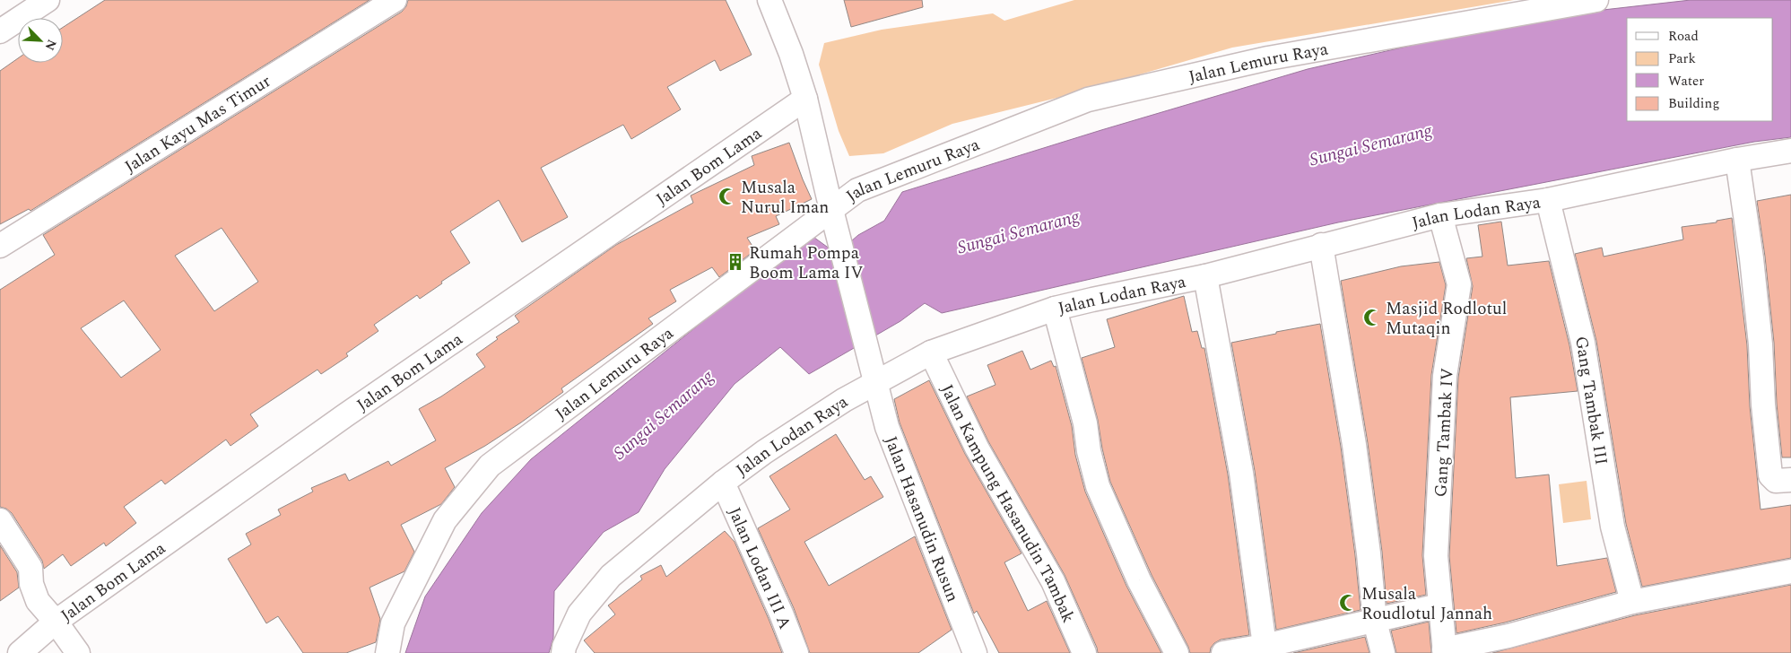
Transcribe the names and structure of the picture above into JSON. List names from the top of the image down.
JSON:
{
  "streets": {
    "street": [
      "Jalan Lemuru Raya",
      "Jalan Kayu Mas Timur",
      "Jalan Bom Lama",
      "Jalan Lodan Raya",
      "Gang Tambak III",
      "Gang Tambak IV",
      "Jalan Kampung Hasanudin Tambak",
      "Jalan Hasanudin Rusun",
      "Jalan Lodan III A"
    ]
  },
  "crossings": [
    ["Jalan Lemuru Raya", "Jalan Hasanudin Rusun"],
    ["Jalan Bom Lama", "Jalan Hasanudin Rusun"],
    ["Jalan Lodan Raya", "Gang Tambak III"],
    ["Jalan Lodan Raya", "Gang Tambak IV"],
    ["Jalan Lodan Raya", "Jalan Kampung Hasanudin Tambak"],
    ["Jalan Lodan Raya", "Jalan Hasanudin Rusun"],
    ["Jalan Lodan Raya", "Jalan Lodan III A"]
  ],
  "water": ["Sungai Semarang"],
  "places": {
    "mosque": ["Musala Nurul Iman", "Masjid Rodlotul Mutaqin", "Musala Roudlotul Jannah"],
    "building": ["Rumah Pompa Boom Lama IV"]
  },
  "legend": [
    "Road",
    "Park",
    "Water",
    "Building"
  ],
  "north": "bottom right"
}
